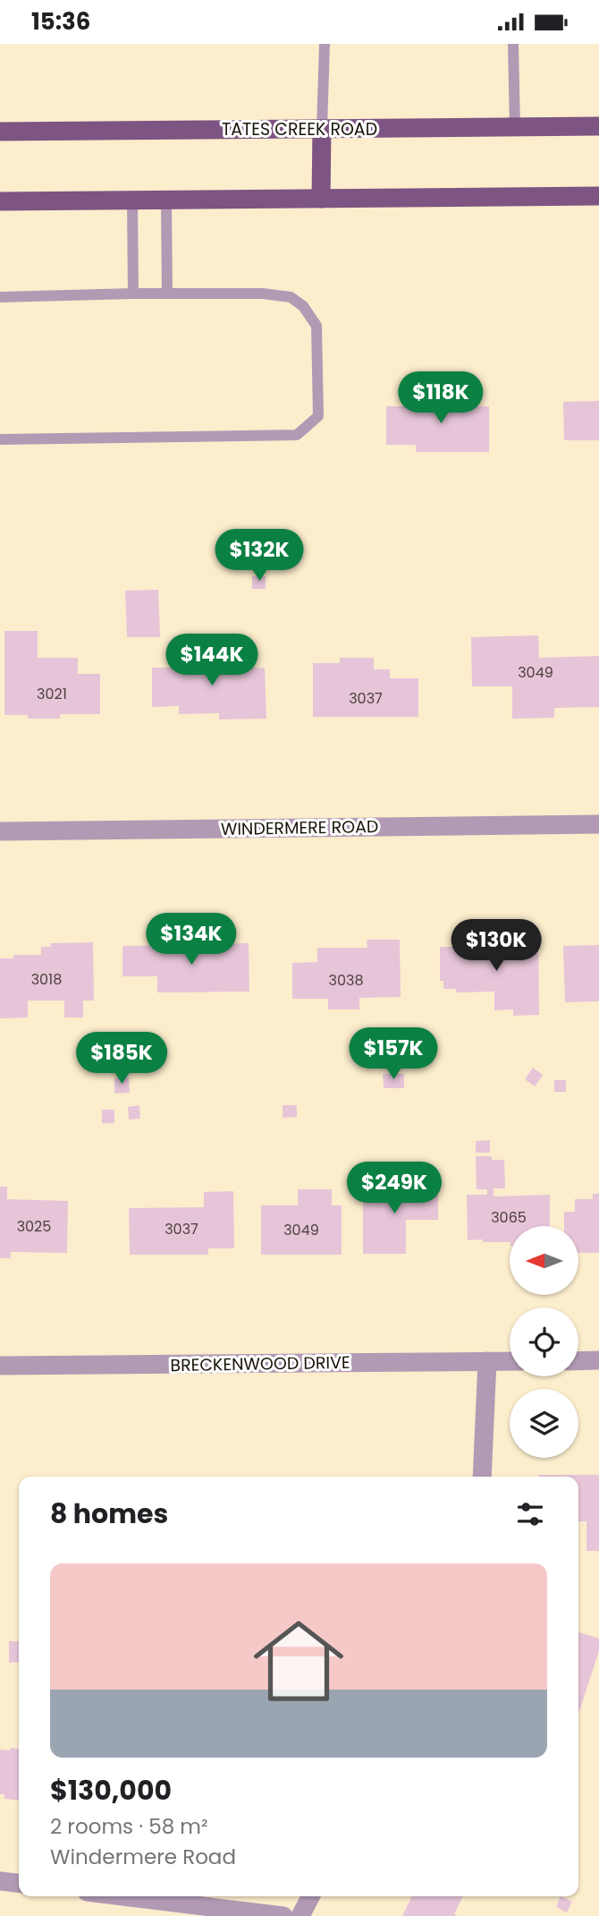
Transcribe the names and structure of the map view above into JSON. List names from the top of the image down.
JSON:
{
  "streets": {
    "main road": ["TATES CREEK ROAD"],
    "street": ["WINDERMERE ROAD", "BRECKENWOOD DRIVE"]
  },
  "house_numbers": [
    "3049",
    "3021",
    "3037",
    "3018",
    "3038",
    "3065",
    "3025",
    "3037",
    "3049"
  ],
  "north": "left",
  "page": {
    "status": "15:36",
    "price": [
      "$118K",
      "$132K",
      "$144K",
      "$134K",
      "$130K",
      "$157K",
      "$185K",
      "$249K"
    ],
    "heading": "8 homes",
    "list": [
      {
        "name": "$130,000",
        "note": "2 rooms · 58 m² · Windermere Road"
      }
    ]
  }
}
